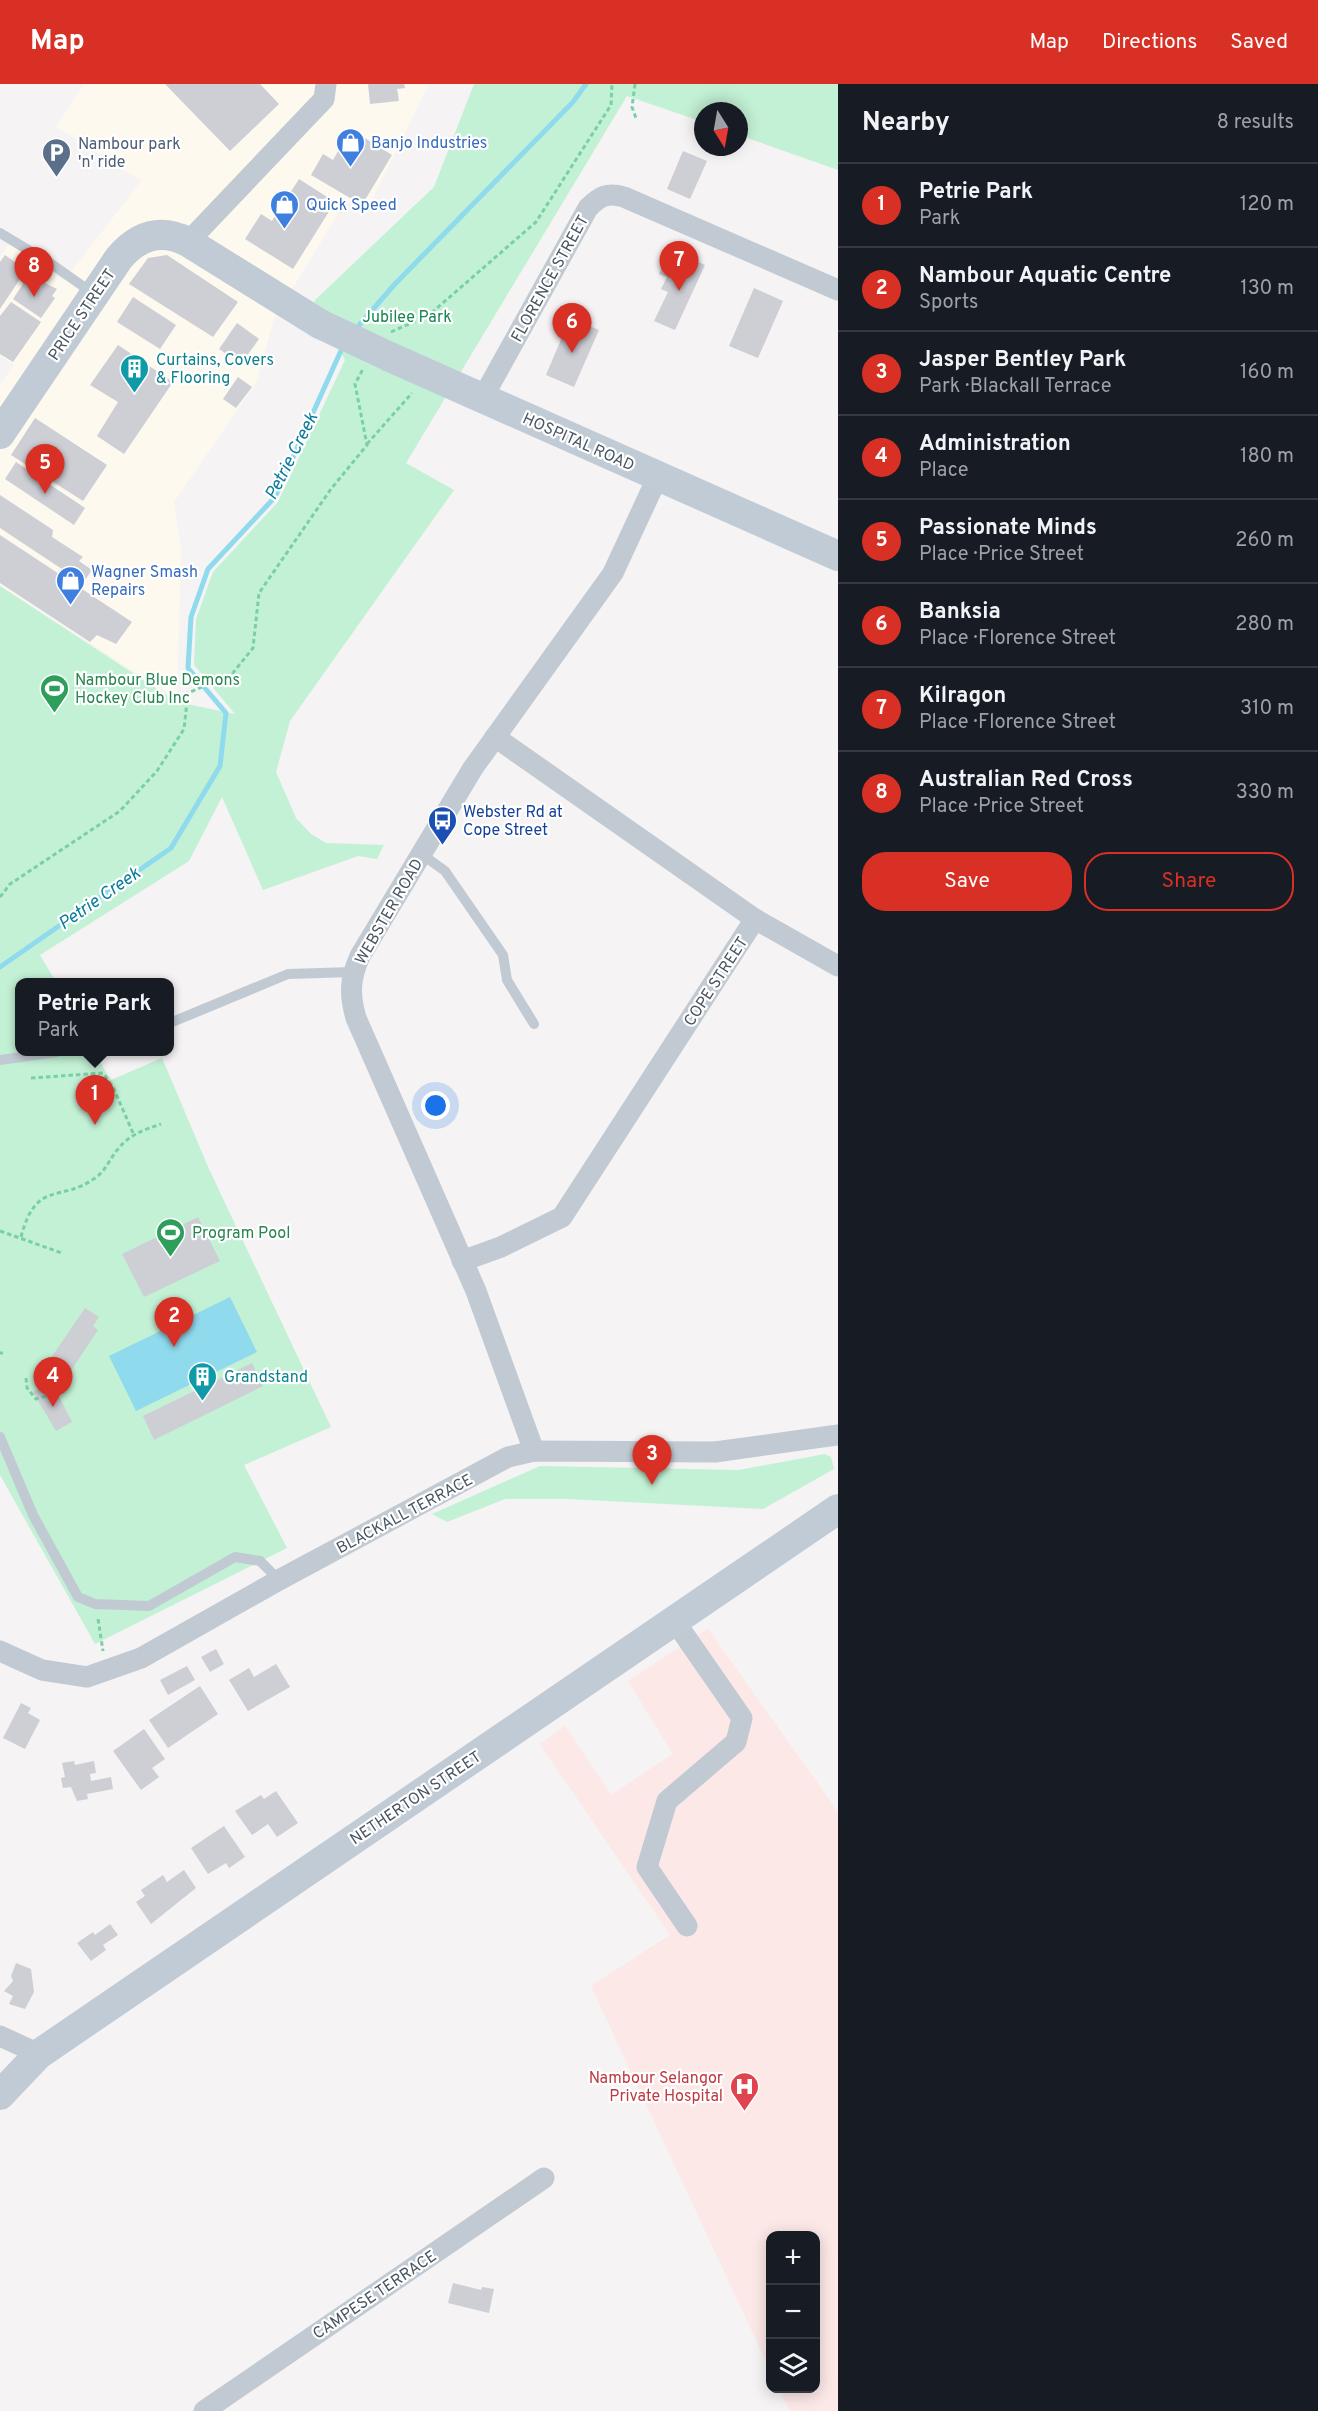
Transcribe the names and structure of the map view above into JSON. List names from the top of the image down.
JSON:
{
  "streets": {
    "street": [
      "FLORENCE STREET",
      "PRICE STREET",
      "HOSPITAL ROAD",
      "WEBSTER ROAD",
      "COPE STREET",
      "BLACKALL TERRACE",
      "NETHERTON STREET",
      "CAMPESE TERRACE"
    ]
  },
  "crossings": [
    ["FLORENCE STREET", "HOSPITAL ROAD"],
    ["PRICE STREET", "HOSPITAL ROAD"],
    ["HOSPITAL ROAD", "WEBSTER ROAD"],
    ["WEBSTER ROAD", "COPE STREET"],
    ["WEBSTER ROAD", "BLACKALL TERRACE"]
  ],
  "water": ["Petrie Creek"],
  "parks": ["Jubilee Park"],
  "places": {
    "shop": ["Banjo Industries", "Quick Speed", "Wagner Smash Repairs"],
    "parking": ["Nambour park 'n' ride"],
    "building": ["Curtains, Covers & Flooring", "Grandstand"],
    "sports": ["Nambour Blue Demons Hockey Club Inc", "Program Pool"],
    "bus stop": ["Webster Rd at Cope Street"],
    "hospital": ["Nambour Selangor Private Hospital"]
  },
  "north": "bottom",
  "page": {
    "header": "Map",
    "nav": ["Map", "Directions", "Saved"],
    "heading": ["Nearby", "8 results"],
    "list": [
      {
        "mark": "1",
        "name": "Petrie Park",
        "note": "Park",
        "value": "120 m"
      },
      {
        "mark": "2",
        "name": "Nambour Aquatic Centre",
        "note": "Sports",
        "value": "130 m"
      },
      {
        "mark": "3",
        "name": "Jasper Bentley Park",
        "note": "Park · Blackall Terrace",
        "value": "160 m"
      },
      {
        "mark": "4",
        "name": "Administration",
        "note": "Place",
        "value": "180 m"
      },
      {
        "mark": "5",
        "name": "Passionate Minds",
        "note": "Place · Price Street",
        "value": "260 m"
      },
      {
        "mark": "6",
        "name": "Banksia",
        "note": "Place · Florence Street",
        "value": "280 m"
      },
      {
        "mark": "7",
        "name": "Kilragon",
        "note": "Place · Florence Street",
        "value": "310 m"
      },
      {
        "mark": "8",
        "name": "Australian Red Cross",
        "note": "Place · Price Street",
        "value": "330 m"
      }
    ],
    "pins": [
      "7",
      "8",
      "6",
      "5",
      "1",
      "2",
      "4",
      "3"
    ],
    "buttons": ["Save", "Share"],
    "popup": ["Petrie Park", "Park"],
    "map_buttons": ["+", "−"]
  }
}
